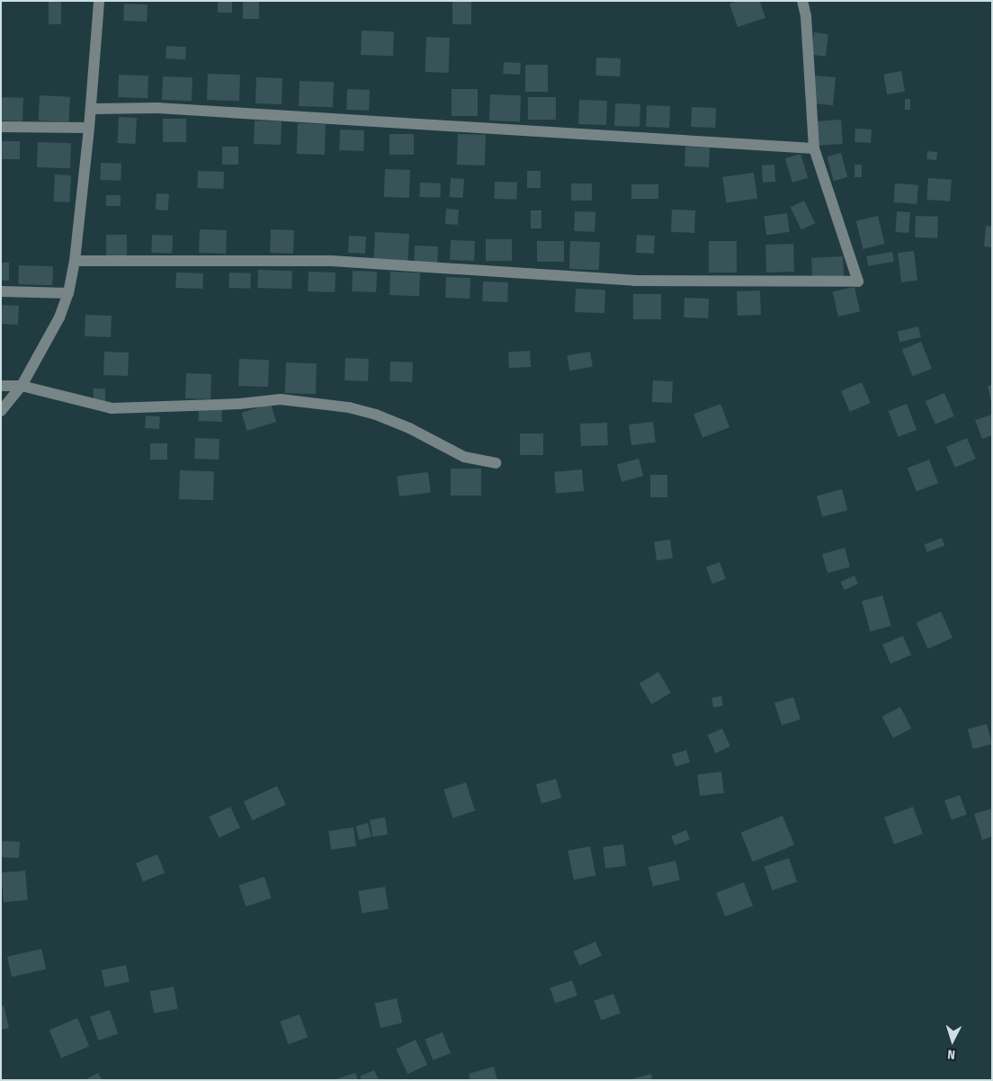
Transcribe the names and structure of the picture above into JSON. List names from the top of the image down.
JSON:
{
  "north": "bottom"
}
